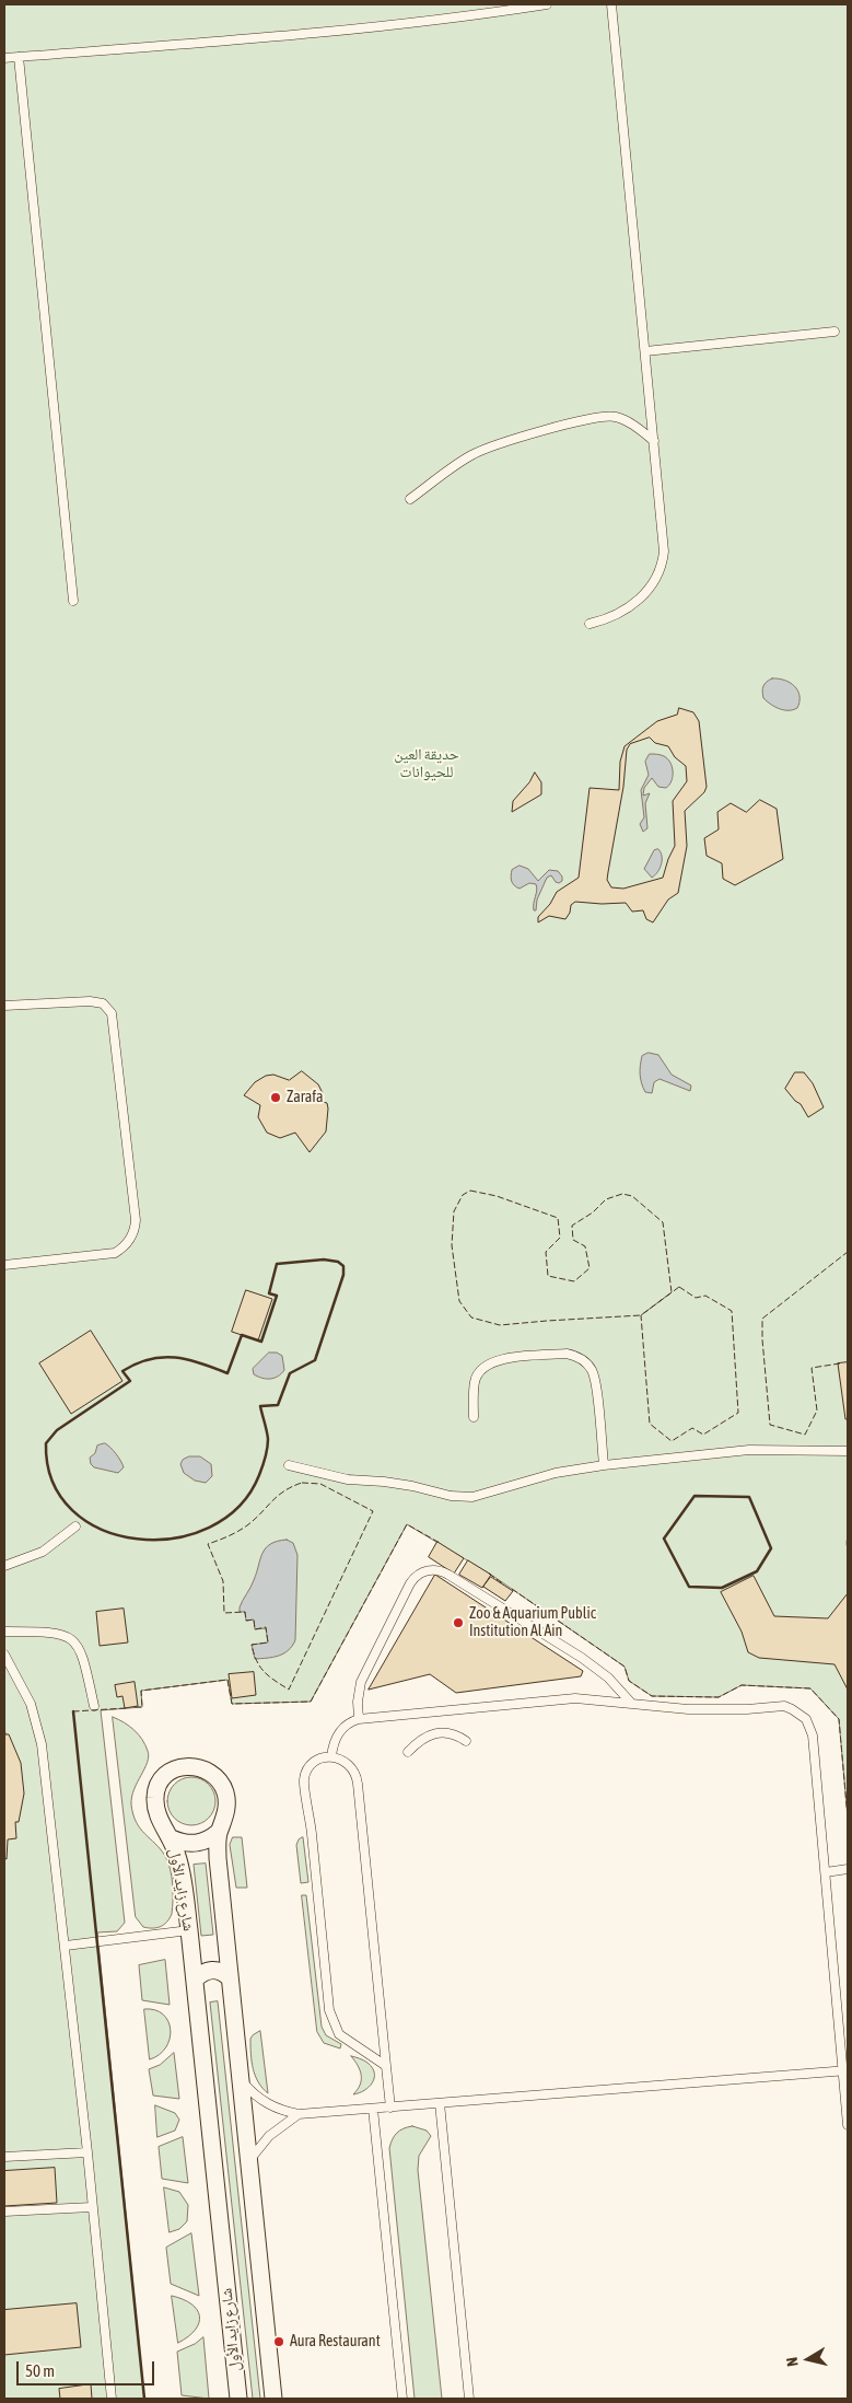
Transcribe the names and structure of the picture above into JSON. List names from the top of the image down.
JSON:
{
  "streets": {
    "street": ["شارع زايد الأول"]
  },
  "parks": ["حديقة العين للحيوانات"],
  "places": ["Zarafa", "Zoo & Aquarium Public Institution Al Ain", "Aura Restaurant"],
  "scale_bar": "50 m",
  "north": "left"
}
